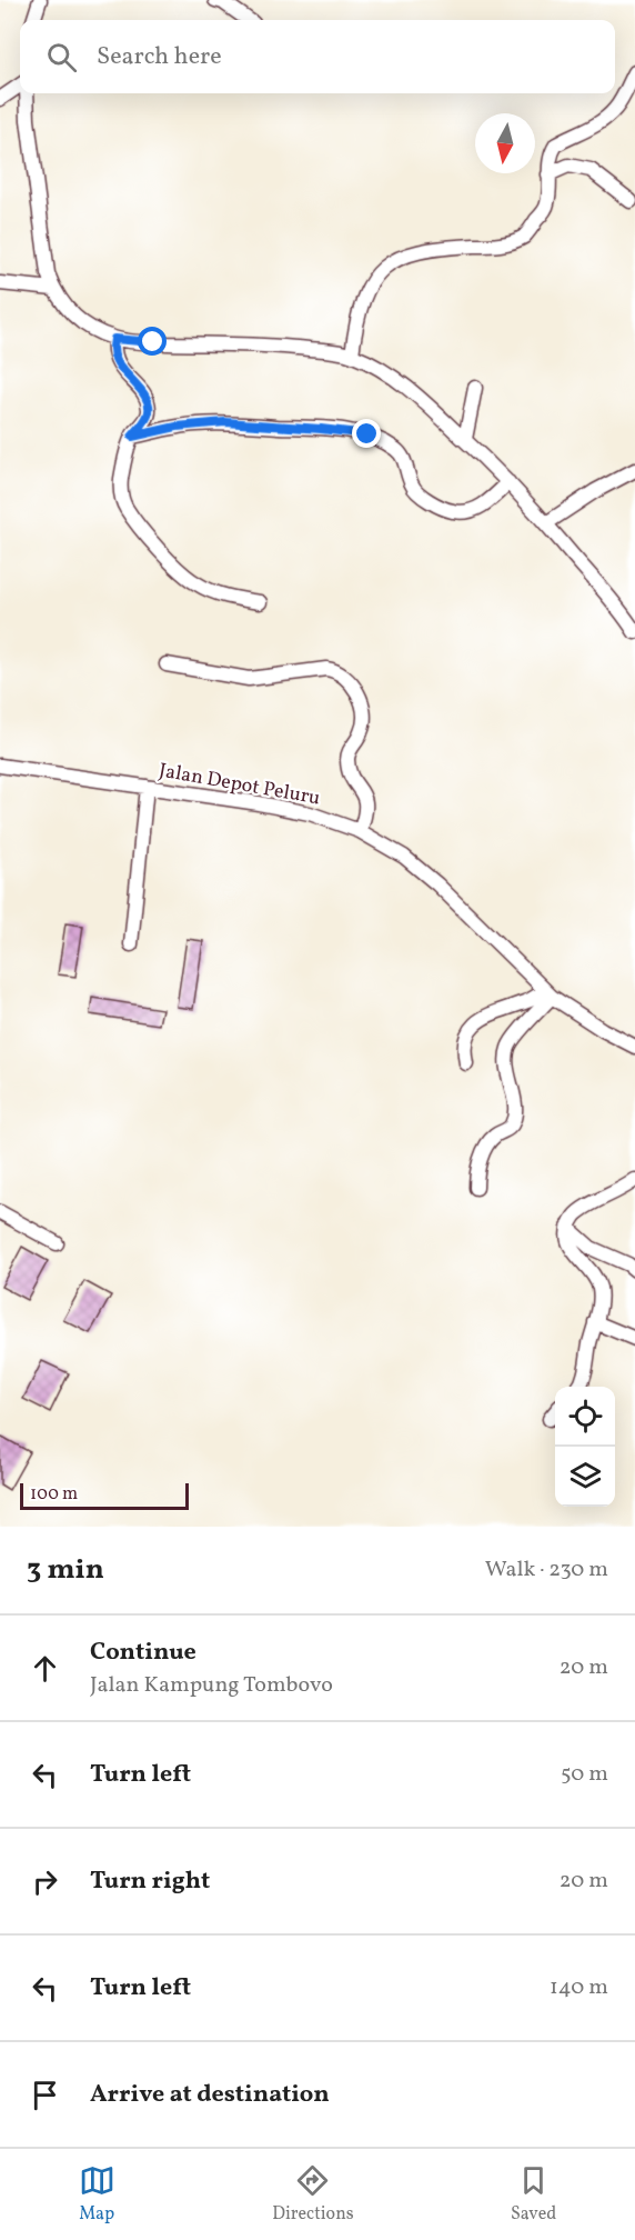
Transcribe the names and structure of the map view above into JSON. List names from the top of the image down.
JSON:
{
  "streets": {
    "street": ["Jalan Depot Peluru"]
  },
  "scale_bar": "100 m",
  "north": "bottom",
  "page": {
    "search": "Search here",
    "scale": "100 m",
    "heading": ["3 min", "Walk · 230 m"],
    "list": [
      ["Continue", "Jalan Kampung Tombovo", "20 m"],
      ["Turn left", "50 m"],
      ["Turn right", "20 m"],
      ["Turn left", "140 m"],
      "Arrive at destination"
    ],
    "nav": ["Map", "Directions", "Saved"]
  }
}
